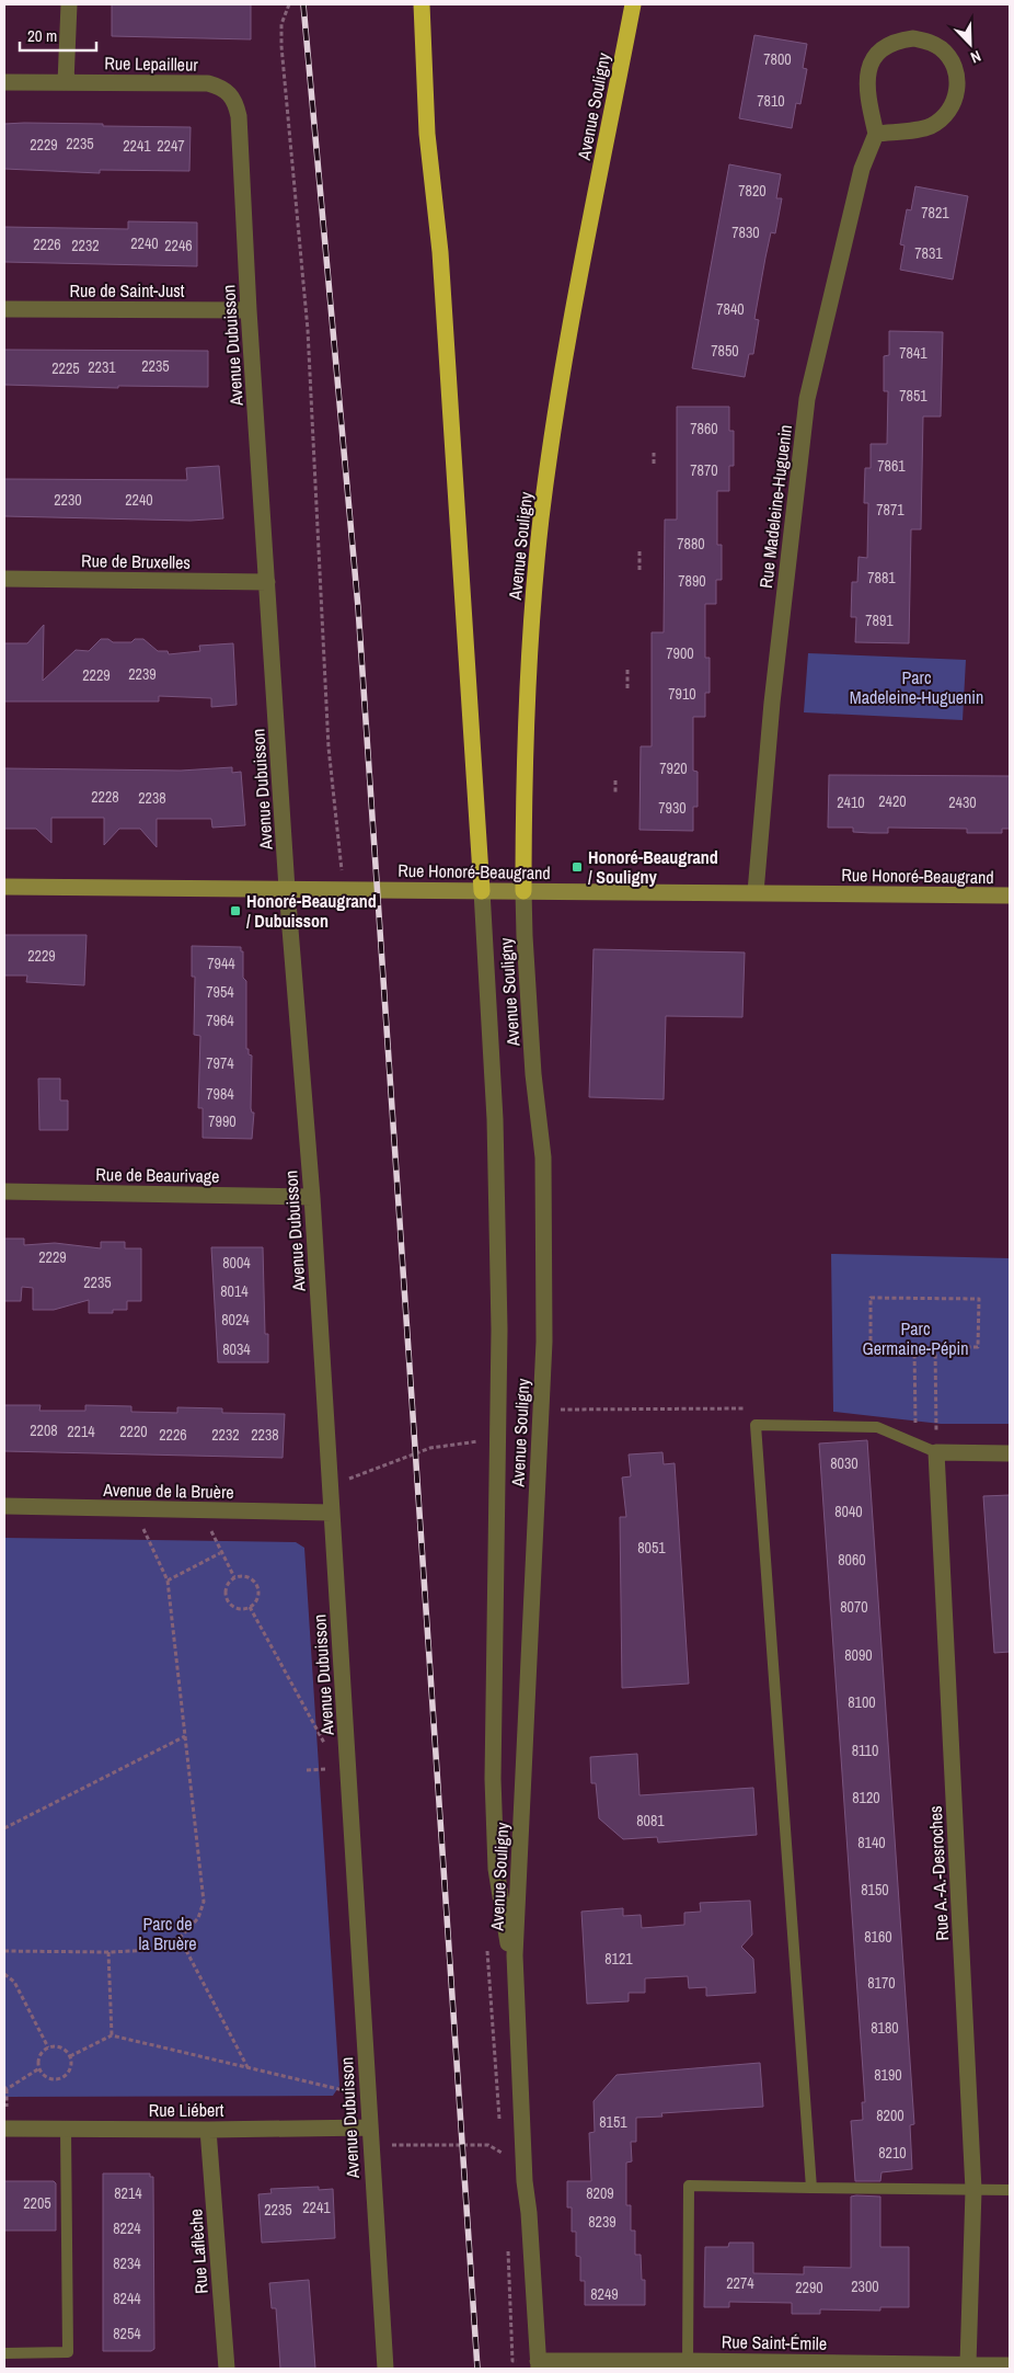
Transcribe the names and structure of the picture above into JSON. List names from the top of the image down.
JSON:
{
  "streets": {
    "highway": ["Avenue Souligny"],
    "main road": ["Rue Honoré-Beaugrand"],
    "street": [
      "Rue Lepailleur",
      "Rue de Saint-Just",
      "Avenue Dubuisson",
      "Rue Madeleine-Huguenin",
      "Rue de Bruxelles",
      "Rue de Beaurivage",
      "Avenue de la Bruère",
      "Rue A.-A.-Desroches",
      "Rue Liébert",
      "Rue Laflèche",
      "Rue Saint-Émile"
    ]
  },
  "crossings": [
    ["Rue Lepailleur", "Avenue Dubuisson"],
    ["Avenue Souligny", "Rue Honoré-Beaugrand"],
    ["Avenue Souligny", "Rue Saint-Émile"],
    ["Rue de Saint-Just", "Avenue Dubuisson"],
    ["Avenue Dubuisson", "Rue de Bruxelles"],
    ["Avenue Dubuisson", "Rue Honoré-Beaugrand"],
    ["Avenue Dubuisson", "Rue de Beaurivage"],
    ["Avenue Dubuisson", "Avenue de la Bruère"],
    ["Avenue Dubuisson", "Rue Liébert"],
    ["Rue Madeleine-Huguenin", "Rue Honoré-Beaugrand"],
    ["Rue A.-A.-Desroches", "Rue Saint-Émile"],
    ["Rue Liébert", "Rue Laflèche"]
  ],
  "parks": ["Parc Madeleine-Huguenin", "Parc Germaine-Pépin", "Parc de la Bruère"],
  "places": {
    "transit": ["Honoré-Beaugrand / Souligny", "Honoré-Beaugrand / Dubuisson"]
  },
  "house_numbers": [
    "7800",
    "7810",
    "2235",
    "2229",
    "2241",
    "2247",
    "7820",
    "7821",
    "7830",
    "2240",
    "2226",
    "2232",
    "2246",
    "7831",
    "7840",
    "7850",
    "7841",
    "2235",
    "2231",
    "2225",
    "7851",
    "7860",
    "7861",
    "7870",
    "2230",
    "2240",
    "7871",
    "7880",
    "7881",
    "7890",
    "7891",
    "7900",
    "2239",
    "2229",
    "7910",
    "7920",
    "2228",
    "2238",
    "2420",
    "2410",
    "2430",
    "7930",
    "2229",
    "7944",
    "7954",
    "7964",
    "7974",
    "7984",
    "7990",
    "2229",
    "8004",
    "2235",
    "8014",
    "8024",
    "8034",
    "2208",
    "2214",
    "2220",
    "2226",
    "2232",
    "2238",
    "8030",
    "8040",
    "8051",
    "8060",
    "8070",
    "8090",
    "8100",
    "8110",
    "8120",
    "8081",
    "8140",
    "8150",
    "8160",
    "8121",
    "8170",
    "8180",
    "8190",
    "8200",
    "8151",
    "8210",
    "8214",
    "8209",
    "2205",
    "2241",
    "2235",
    "8239",
    "8224",
    "8234",
    "2274",
    "2300",
    "2290",
    "8249",
    "8244",
    "8254"
  ],
  "scale_bar": "20 m",
  "north": "bottom right"
}
